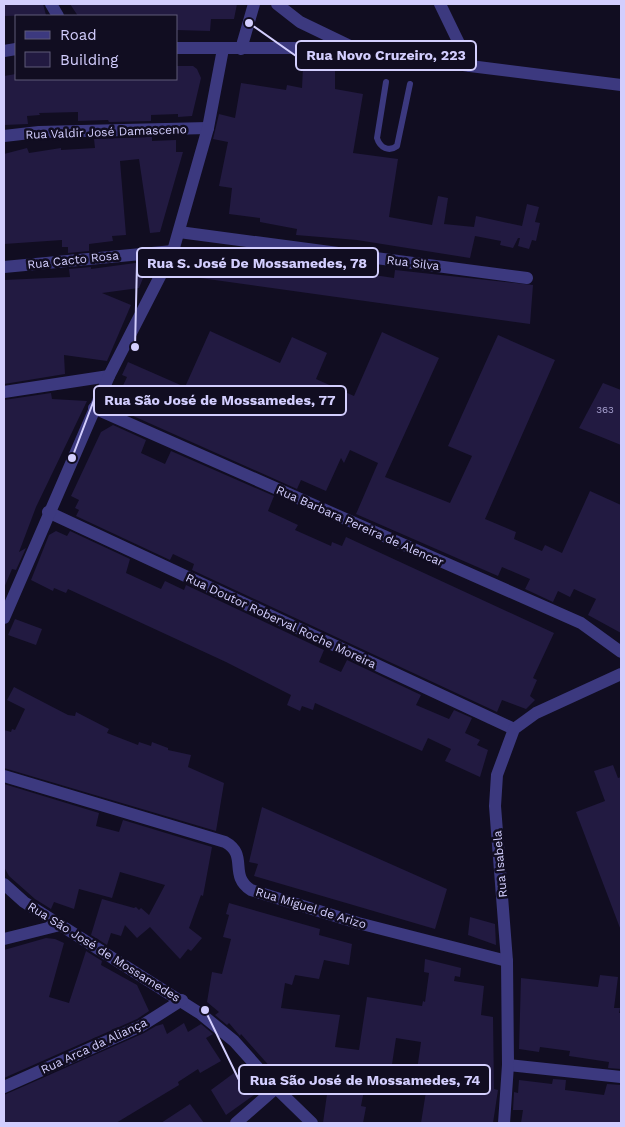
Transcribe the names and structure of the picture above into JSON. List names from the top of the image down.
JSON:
{
  "streets": {
    "street": [
      "Rua Valdir José Damasceno",
      "Rua Cacto Rosa",
      "Rua Silva",
      "Rua Barbara Pereira de Alencar",
      "Rua Doutor Roberval Roche Moreira",
      "Rua Isabela",
      "Rua Miguel de Arizo",
      "Rua São José de Mossamedes",
      "Rua Arca da Aliança"
    ]
  },
  "crossings": [
    ["Rua Doutor Roberval Roche Moreira", "Rua Isabela"],
    ["Rua Isabela", "Rua Miguel de Arizo"],
    ["Rua São José de Mossamedes", "Rua Arca da Aliança"]
  ],
  "places": [
    "Rua Novo Cruzeiro, 223",
    "Rua S. José De Mossamedes, 78",
    "Rua São José de Mossamedes, 77",
    "Rua São José de Mossamedes, 74"
  ],
  "house_numbers": ["363"],
  "legend": ["Road", "Building"]
}
